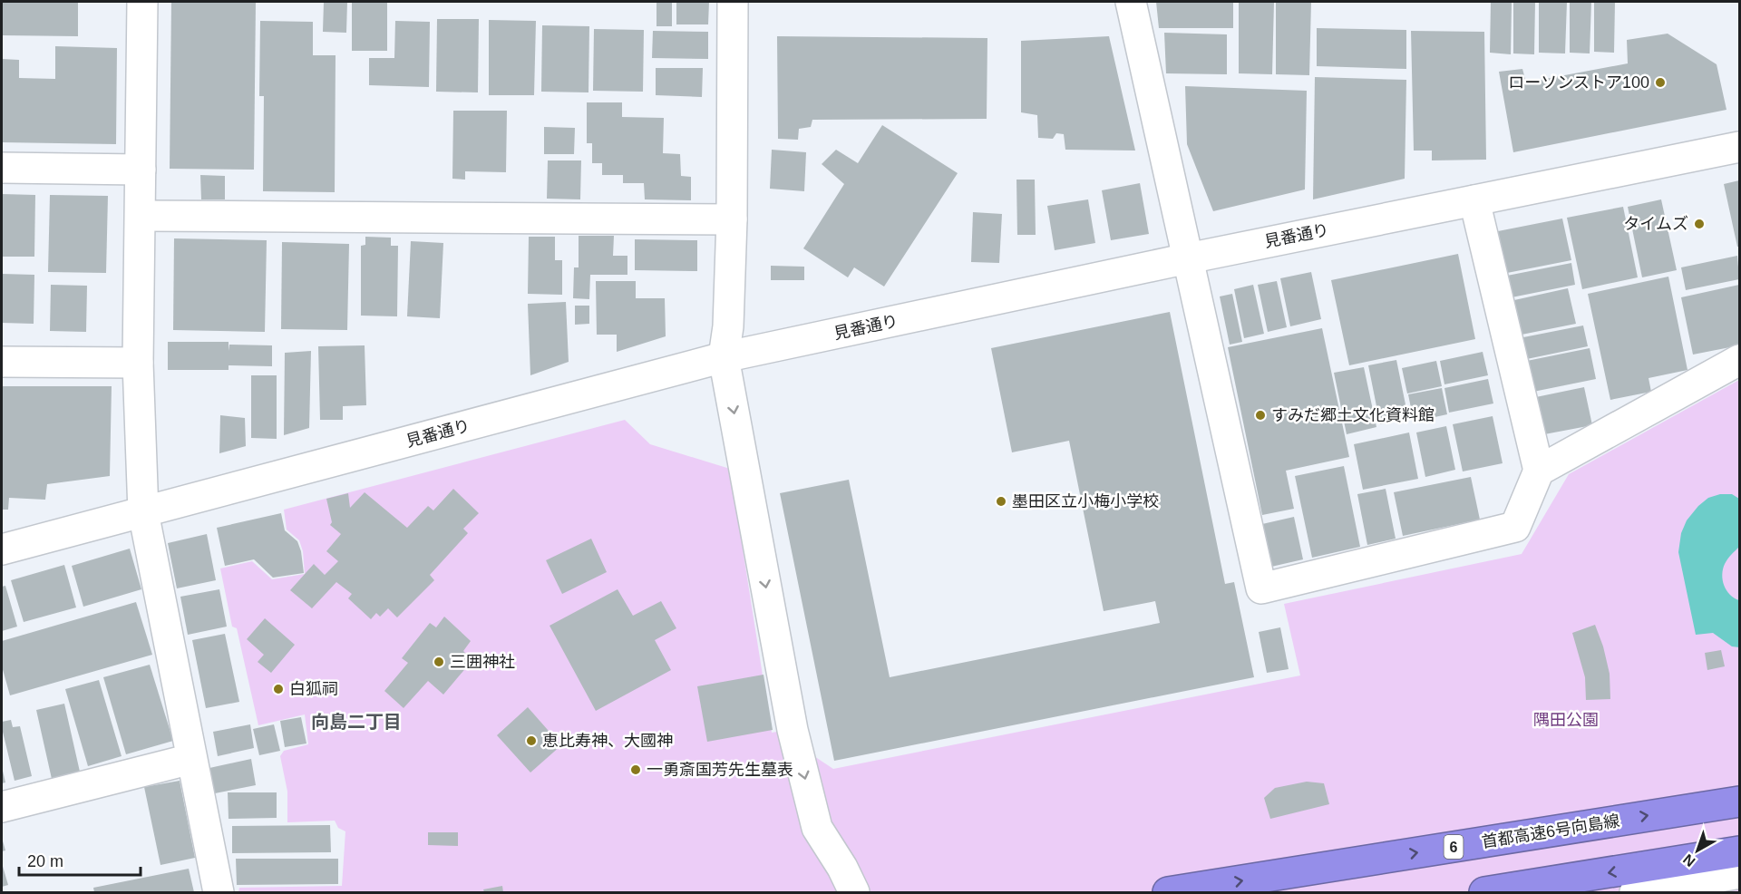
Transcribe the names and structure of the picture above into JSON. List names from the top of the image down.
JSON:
{
  "streets": {
    "highway": ["首都高速6号向島線", "6"],
    "street": ["見番通り"]
  },
  "districts": ["向島二丁目"],
  "parks": ["隅田公園"],
  "places": [
    "ローソンストア100",
    "タイムズ",
    "すみだ郷土文化資料館",
    "墨田区立小梅小学校",
    "三囲神社",
    "白狐祠",
    "恵比寿神、大國神",
    "一勇斎国芳先生墓表"
  ],
  "scale_bar": "20 m",
  "north": "bottom left"
}
